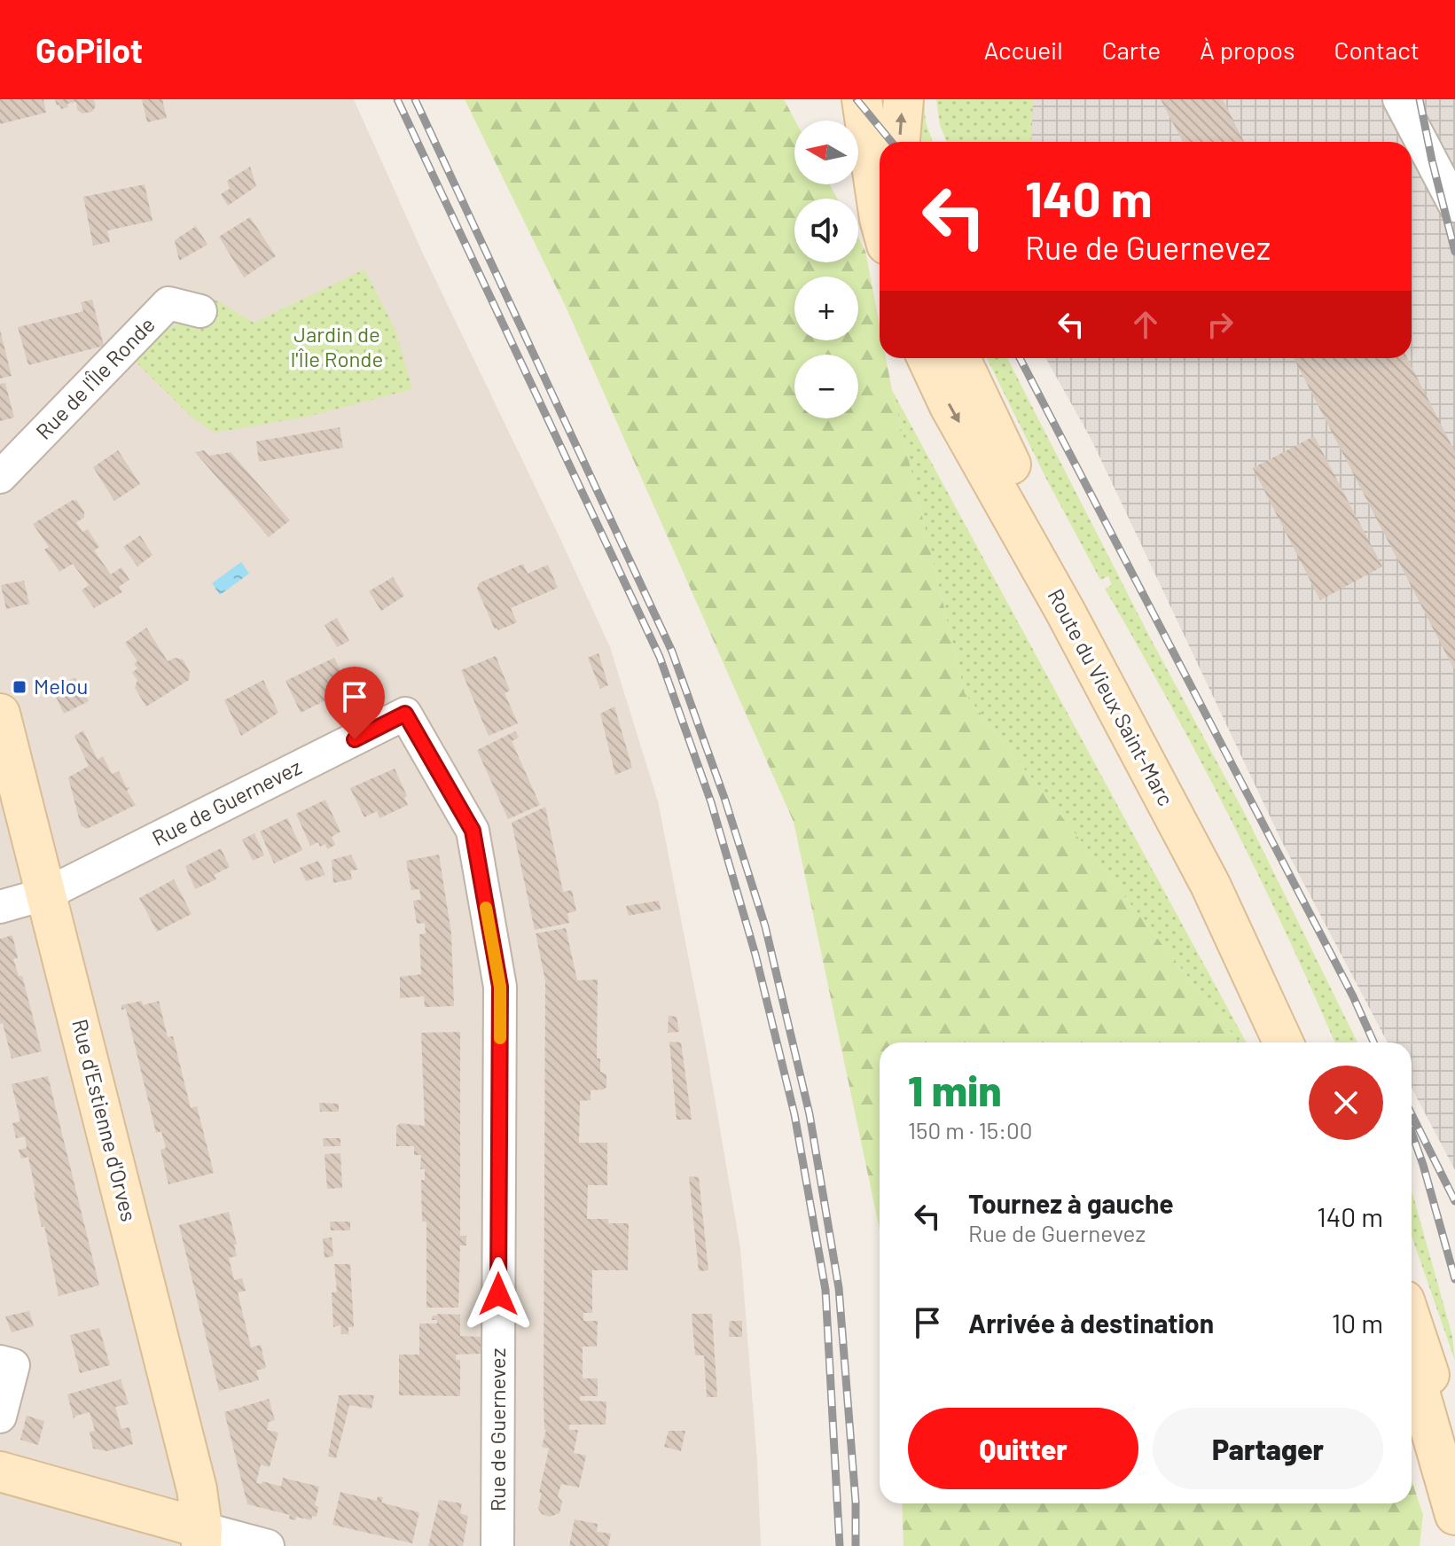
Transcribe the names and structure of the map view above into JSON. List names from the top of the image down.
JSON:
{
  "streets": {
    "main road": ["Route du Vieux Saint-Marc", "Rue d'Estienne d'Orves"],
    "street": ["Rue de l'Île Ronde", "Rue de Guernevez"]
  },
  "crossings": [
    ["Rue de Guernevez", "Rue d'Estienne d'Orves"]
  ],
  "parks": ["Jardin de l'Île Ronde"],
  "places": {
    "transit": ["Melou"]
  },
  "north": "left",
  "page": {
    "header": "GoPilot",
    "nav": [
      "Accueil",
      "Carte",
      "À propos",
      "Contact"
    ],
    "map_buttons": ["+", "−"],
    "turn": ["140 m", "Rue de Guernevez"],
    "heading": ["1 min", "150 m · 15:00"],
    "list": [
      {
        "name": "Tournez à gauche",
        "note": "Rue de Guernevez",
        "value": "140 m"
      },
      {
        "name": "Arrivée à destination",
        "value": "10 m"
      }
    ],
    "buttons": ["Quitter", "Partager"]
  }
}
